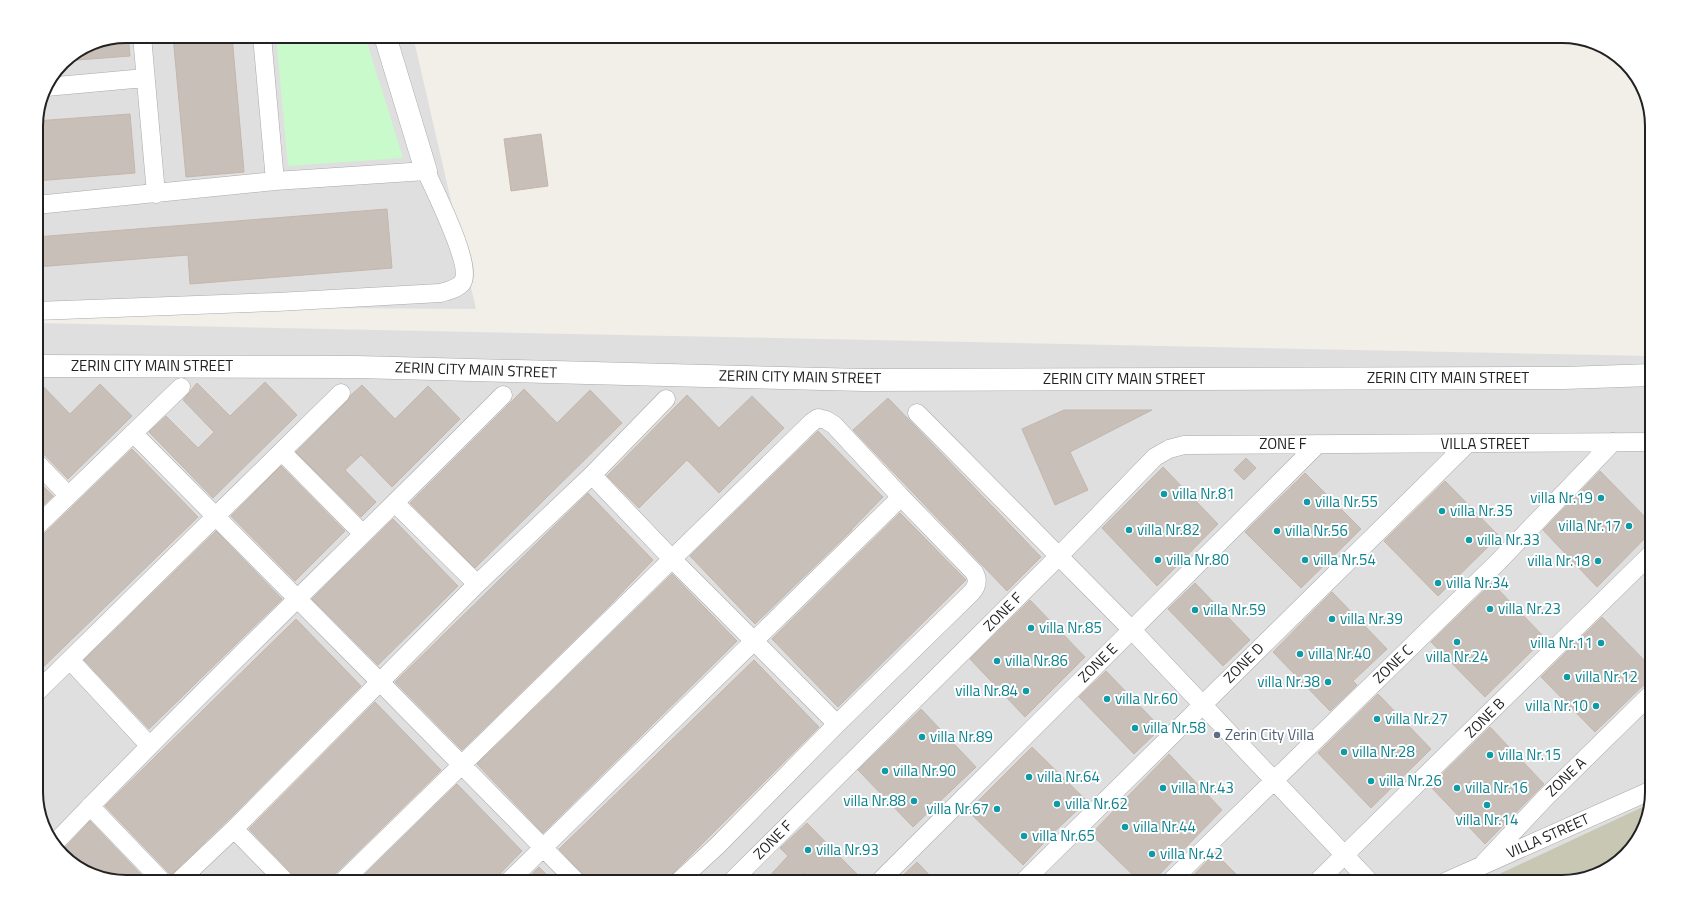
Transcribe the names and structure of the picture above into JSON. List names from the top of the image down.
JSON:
{
  "streets": {
    "street": [
      "ZERIN CITY MAIN STREET",
      "ZONE F",
      "VILLA STREET",
      "ZONE E",
      "ZONE D",
      "ZONE C",
      "ZONE B",
      "ZONE A"
    ]
  },
  "crossings": [
    ["ZONE F", "VILLA STREET"],
    ["ZONE F", "ZONE E"],
    ["VILLA STREET", "ZONE E"],
    ["VILLA STREET", "ZONE D"],
    ["VILLA STREET", "ZONE C"],
    ["VILLA STREET", "ZONE A"]
  ],
  "places": [
    "villa Nr.81",
    "villa Nr.19",
    "villa Nr.55",
    "villa Nr.35",
    "villa Nr.17",
    "villa Nr.82",
    "villa Nr.56",
    "villa Nr.33",
    "villa Nr.80",
    "villa Nr.54",
    "villa Nr.18",
    "villa Nr.34",
    "villa Nr.23",
    "villa Nr.59",
    "villa Nr.39",
    "villa Nr.85",
    "villa Nr.24",
    "villa Nr.11",
    "villa Nr.40",
    "villa Nr.86",
    "villa Nr.12",
    "villa Nr.38",
    "villa Nr.84",
    "villa Nr.60",
    "villa Nr.10",
    "villa Nr.27",
    "villa Nr.58",
    "Zerin City Villa",
    "villa Nr.89",
    "villa Nr.28",
    "villa Nr.15",
    "villa Nr.90",
    "villa Nr.64",
    "villa Nr.26",
    "villa Nr.43",
    "villa Nr.16",
    "villa Nr.88",
    "villa Nr.62",
    "villa Nr.14",
    "villa Nr.67",
    "villa Nr.44",
    "villa Nr.65",
    "villa Nr.93",
    "villa Nr.42"
  ]
}
